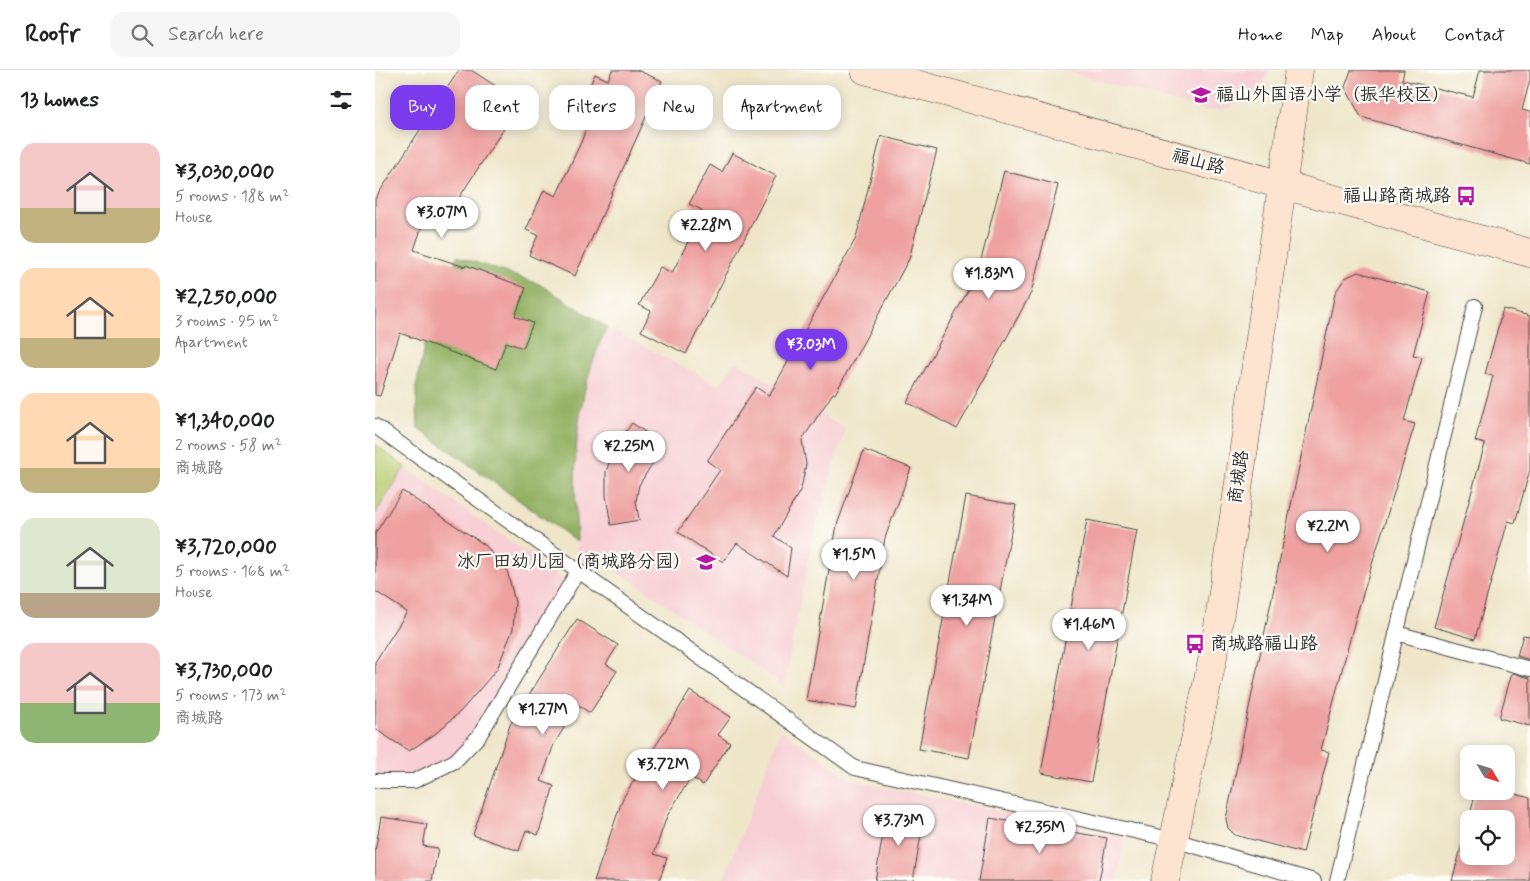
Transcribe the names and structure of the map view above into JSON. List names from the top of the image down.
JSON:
{
  "streets": {
    "street": ["福山路", "商城路"]
  },
  "crossings": [
    ["福山路", "商城路"]
  ],
  "places": {
    "school or university": ["福山外国语小学（振华校区）", "冰厂田幼儿园（商城路分园）"],
    "bus stop": ["福山路商城路", "商城路福山路"]
  },
  "north": "bottom right",
  "page": {
    "header": "Roofr",
    "search": "Search here",
    "nav": [
      "Home",
      "Map",
      "About",
      "Contact"
    ],
    "heading": "13 homes",
    "chip": [
      "Buy",
      "Rent",
      "Filters",
      "New",
      "Apartment"
    ],
    "list": [
      {
        "name": "¥3,030,000",
        "note": "5 rooms · 188 m² · House"
      },
      {
        "name": "¥2,250,000",
        "note": "3 rooms · 95 m² · Apartment"
      },
      {
        "name": "¥1,340,000",
        "note": "2 rooms · 58 m² · 商城路"
      },
      {
        "name": "¥3,720,000",
        "note": "5 rooms · 168 m² · House"
      },
      {
        "name": "¥3,730,000",
        "note": "5 rooms · 173 m² · 商城路"
      }
    ],
    "price": [
      "¥3.07M",
      "¥2.28M",
      "¥1.83M",
      "¥3.03M",
      "¥2.25M",
      "¥2.2M",
      "¥1.5M",
      "¥1.34M",
      "¥1.46M",
      "¥1.27M",
      "¥3.72M",
      "¥3.73M",
      "¥2.35M"
    ]
  }
}
